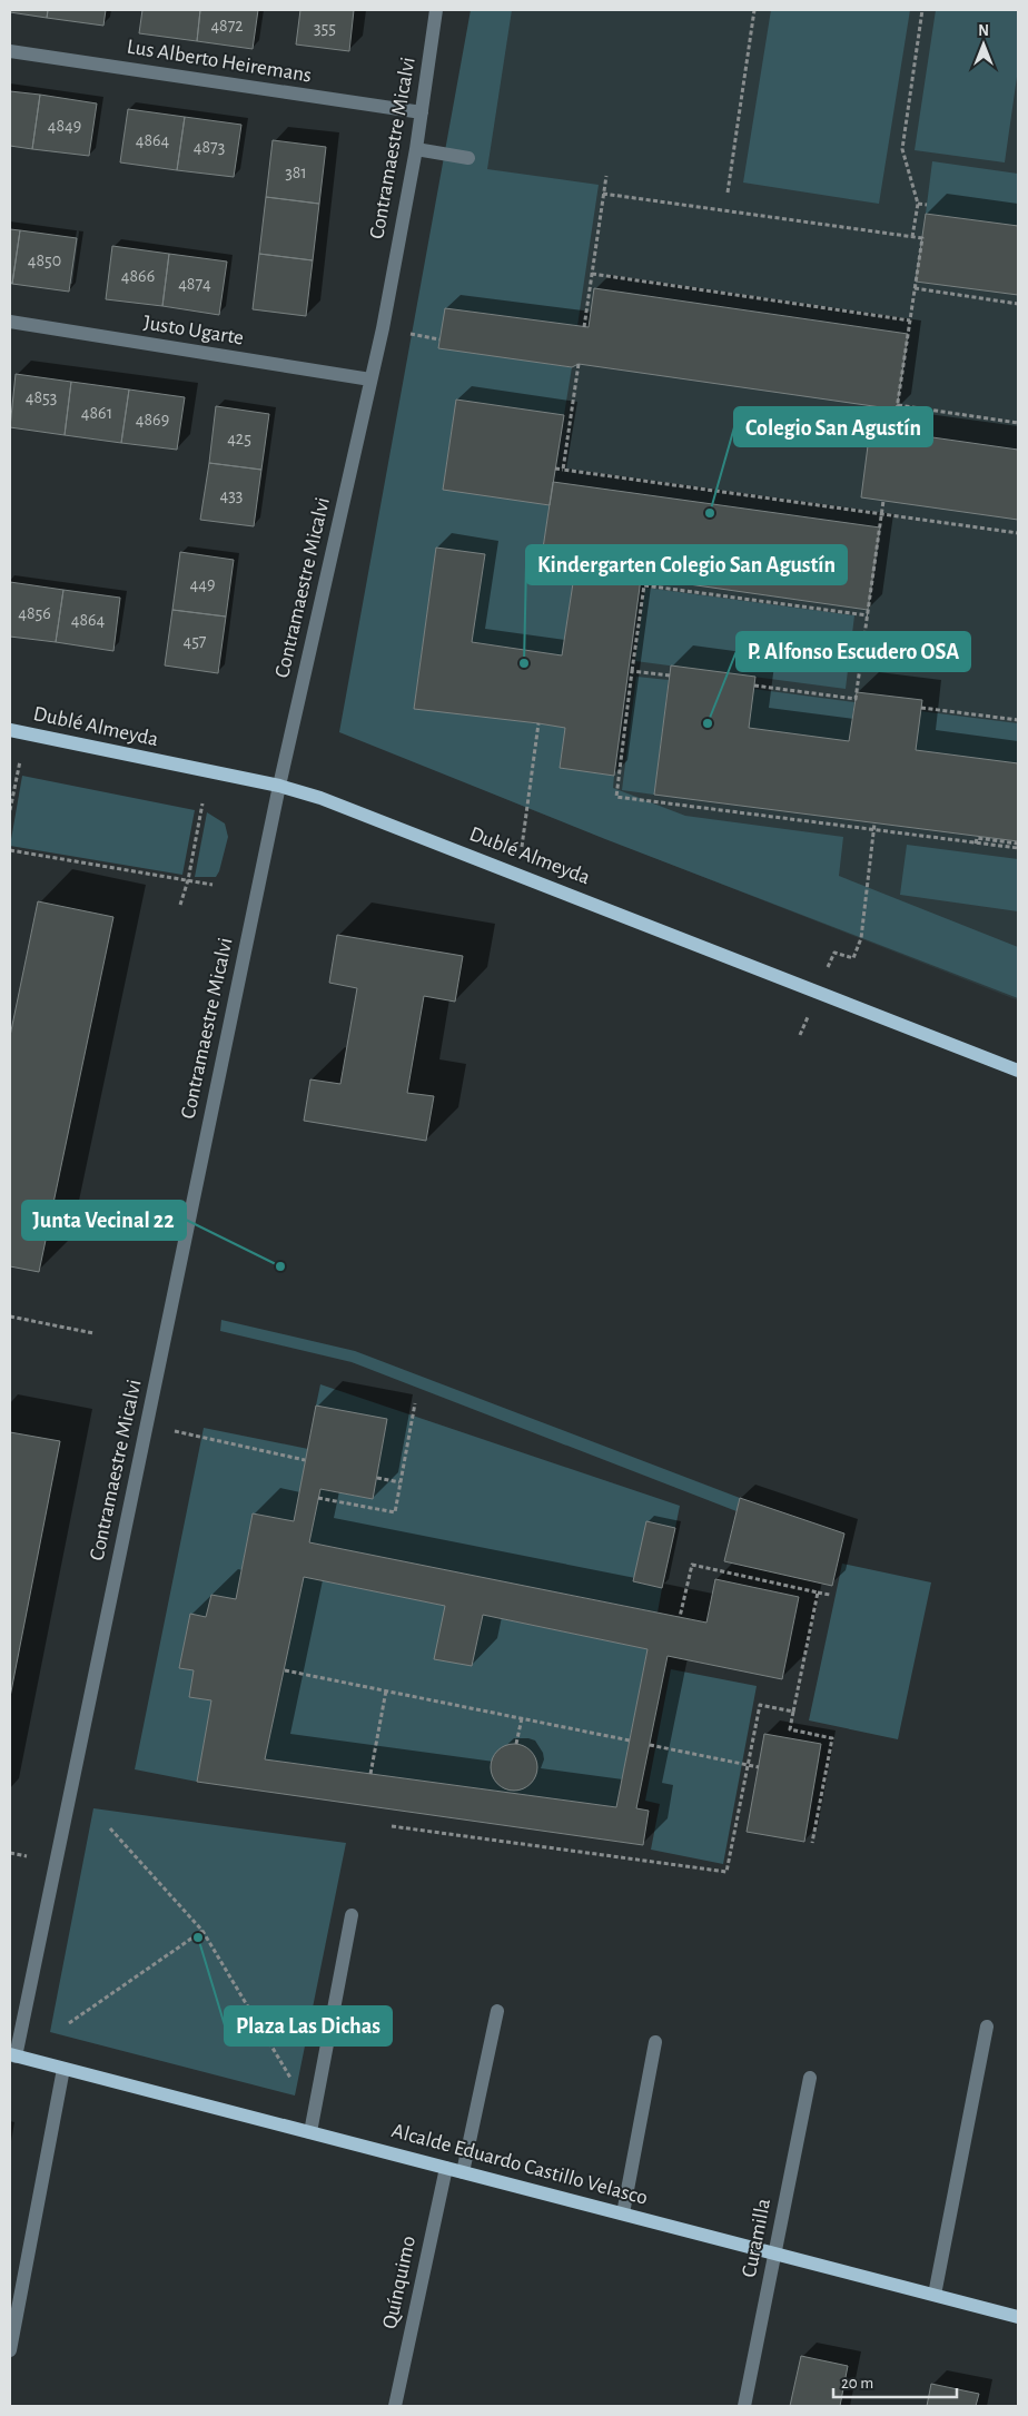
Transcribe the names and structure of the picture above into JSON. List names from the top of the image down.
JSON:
{
  "streets": {
    "main road": ["Dublé Almeyda", "Alcalde Eduardo Castillo Velasco"],
    "street": [
      "Lus Alberto Heiremans",
      "Contramaestre Micalvi",
      "Justo Ugarte",
      "Curamilla",
      "Quínquimo"
    ]
  },
  "crossings": [
    ["Lus Alberto Heiremans", "Contramaestre Micalvi"],
    ["Contramaestre Micalvi", "Justo Ugarte"],
    ["Contramaestre Micalvi", "Dublé Almeyda"],
    ["Contramaestre Micalvi", "Alcalde Eduardo Castillo Velasco"],
    ["Alcalde Eduardo Castillo Velasco", "Curamilla"],
    ["Alcalde Eduardo Castillo Velasco", "Quínquimo"]
  ],
  "places": [
    "Colegio San Agustín",
    "Kindergarten Colegio San Agustín",
    "P. Alfonso Escudero OSA",
    "Junta Vecinal 22",
    "Plaza Las Dichas"
  ],
  "house_numbers": [
    "4872",
    "355",
    "4849",
    "4864",
    "4873",
    "381",
    "4850",
    "4866",
    "4874",
    "4853",
    "4861",
    "4869",
    "425",
    "433",
    "449",
    "4856",
    "4864",
    "457"
  ],
  "scale_bar": "20 m",
  "north": "top"
}
